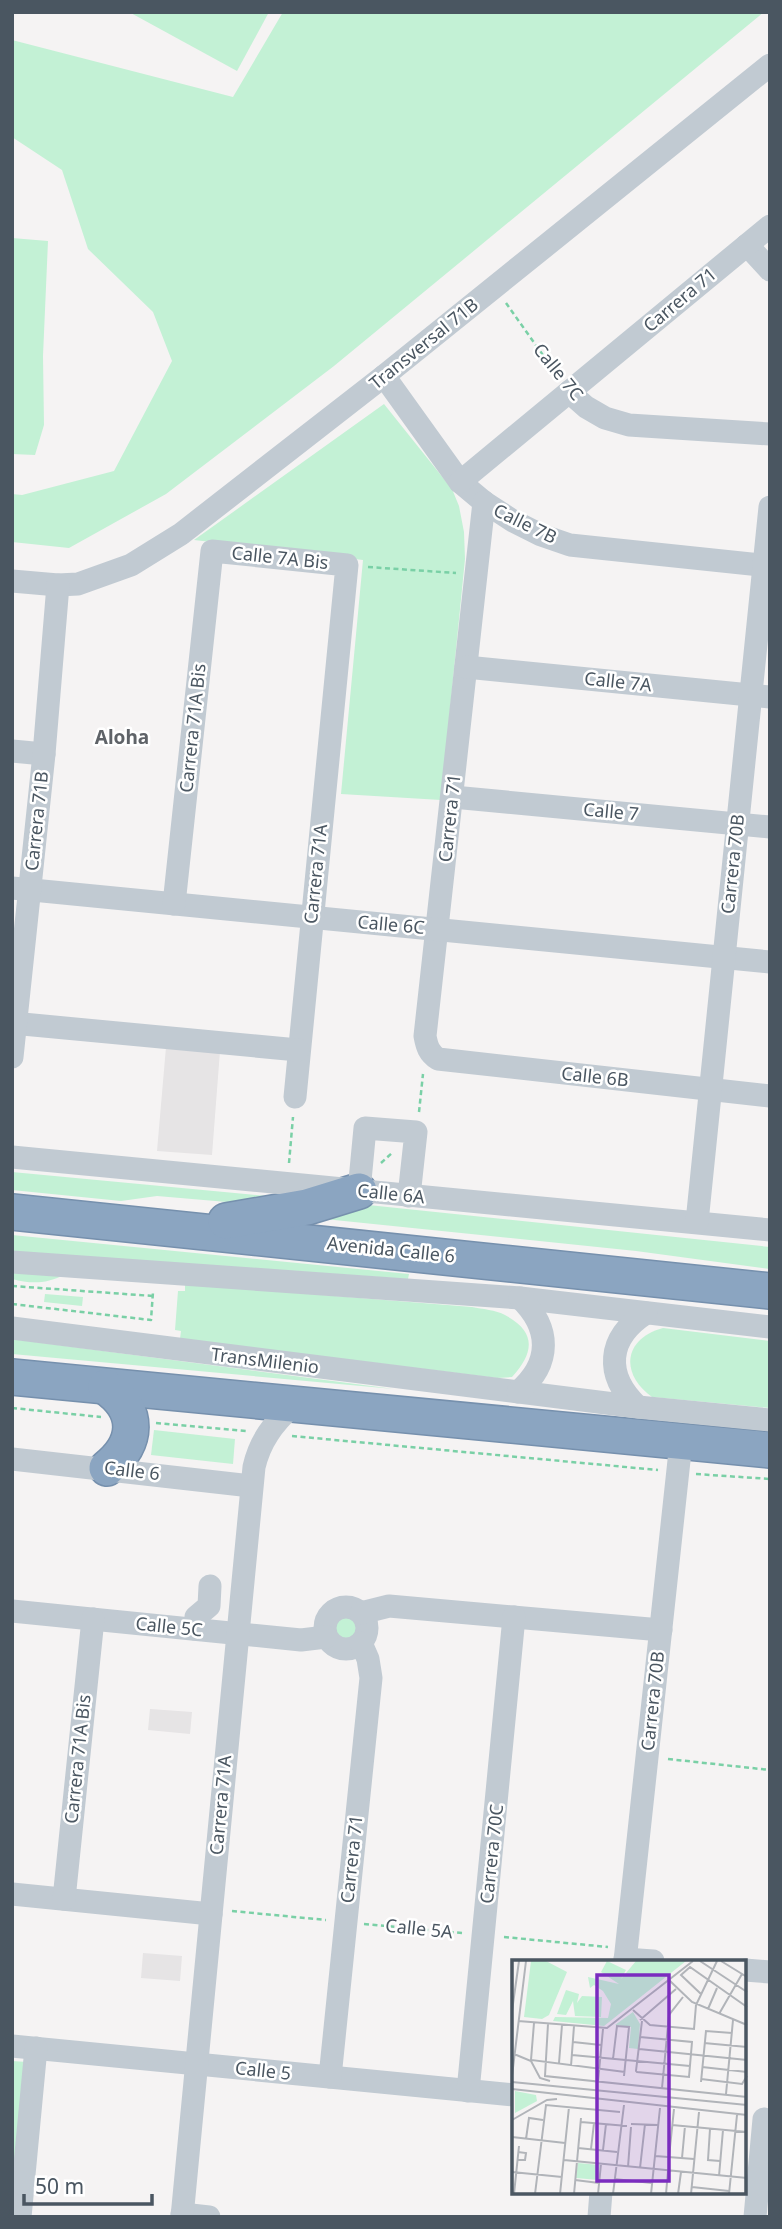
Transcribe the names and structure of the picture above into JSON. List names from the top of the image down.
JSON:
{
  "streets": {
    "highway": ["Avenida Calle 6"],
    "street": [
      "Carrera 71",
      "Transversal 71B",
      "Calle 7C",
      "Calle 7B",
      "Calle 7A Bis",
      "Calle 7A",
      "Carrera 71A Bis",
      "Calle 7",
      "Carrera 71B",
      "Carrera 70B",
      "Carrera 71A",
      "Calle 6C",
      "Calle 6B",
      "Calle 6A",
      "TransMilenio",
      "Calle 6",
      "Calle 5C",
      "Carrera 70C",
      "Calle 5"
    ],
    "path": ["Calle 5A"]
  },
  "crossings": [
    ["Carrera 71", "Calle 7C"],
    ["Carrera 71", "Calle 7B"],
    ["Carrera 71", "Calle 7A"],
    ["Carrera 71", "Calle 7"],
    ["Carrera 71", "Calle 6C"],
    ["Carrera 71", "Calle 6B"],
    ["Carrera 71", "Calle 5C"],
    ["Carrera 71", "Calle 5A"],
    ["Carrera 71", "Calle 5"],
    ["Transversal 71B", "Calle 7C"],
    ["Transversal 71B", "Calle 7B"],
    ["Transversal 71B", "Carrera 71B"],
    ["Calle 7B", "Carrera 70B"],
    ["Calle 7A Bis", "Carrera 71A Bis"],
    ["Calle 7A Bis", "Carrera 71A"],
    ["Calle 7A", "Carrera 70B"],
    ["Carrera 71A Bis", "Calle 6C"],
    ["Carrera 71A Bis", "Calle 5C"],
    ["Calle 7", "Carrera 70B"],
    ["Carrera 71B", "Calle 6C"],
    ["Carrera 70B", "Calle 6C"],
    ["Carrera 70B", "Calle 6B"],
    ["Carrera 70B", "Calle 6A"],
    ["Carrera 70B", "Calle 5A"],
    ["Carrera 71A", "Calle 6C"],
    ["Carrera 71A", "Calle 6"],
    ["Carrera 71A", "Calle 5C"],
    ["Carrera 71A", "Calle 5A"],
    ["Carrera 71A", "Calle 5"],
    ["Carrera 70C", "Calle 5A"],
    ["Carrera 70C", "Calle 5"]
  ],
  "districts": ["Aloha"],
  "scale_bar": "50 m"
}
